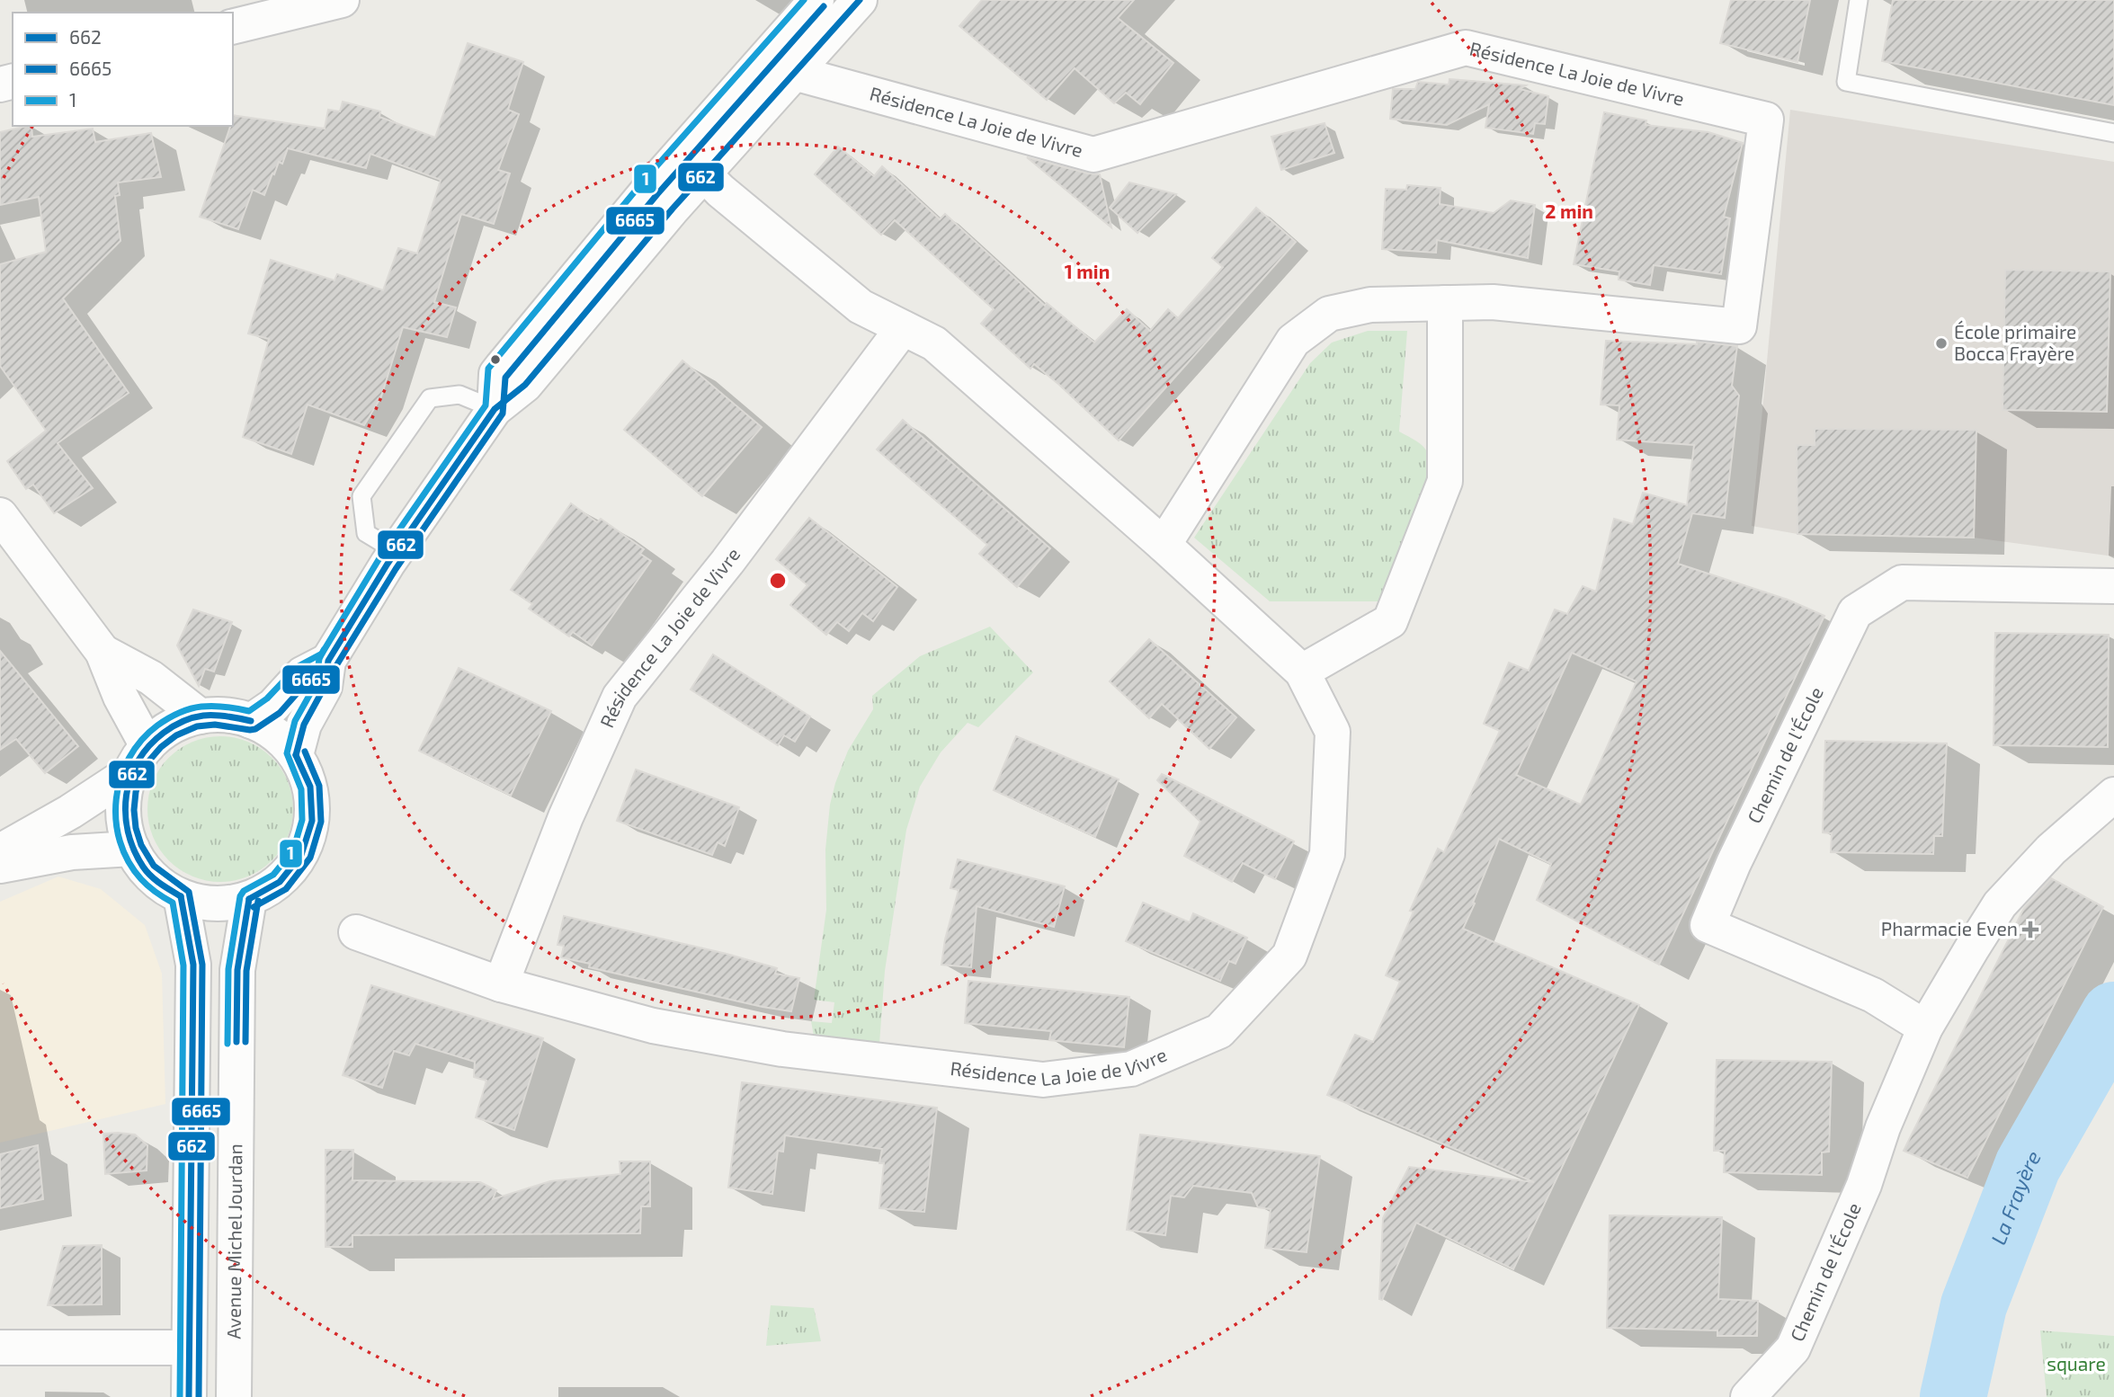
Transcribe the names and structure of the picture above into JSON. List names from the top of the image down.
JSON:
{
  "streets": {
    "street": ["Résidence La Joie de Vivre", "Chemin de l'École", "Avenue Michel Jourdan"]
  },
  "water": ["La Frayère"],
  "parks": ["square"],
  "places": {
    "other": ["École primaire Bocca Frayère"],
    "health": ["Pharmacie Even"]
  },
  "lines": ["transit line 662", "transit line 1", "transit line 6665"],
  "legend": ["662", "6665", "1"],
  "rings": ["2 min", "1 min"]
}
